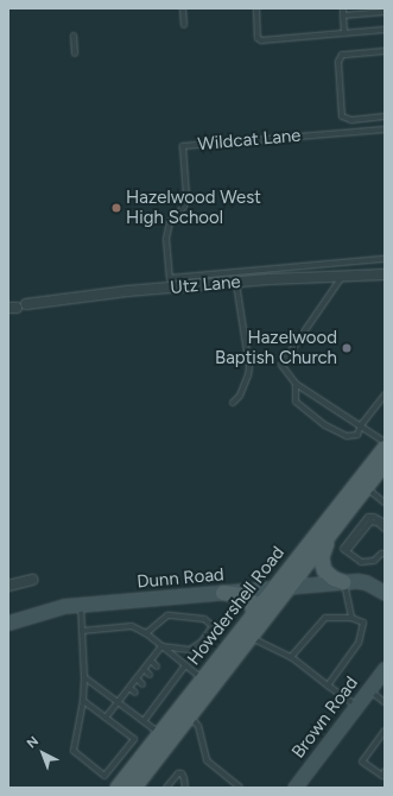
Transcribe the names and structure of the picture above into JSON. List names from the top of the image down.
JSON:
{
  "streets": {
    "main road": ["Howdershell Road"],
    "street": ["Utz Lane", "Dunn Road", "Brown Road"],
    "lane": ["Wildcat Lane"]
  },
  "crossings": [
    ["Dunn Road", "Howdershell Road"]
  ],
  "places": ["Hazelwood West High School", "Hazelwood Baptish Church"],
  "north": "top left"
}
